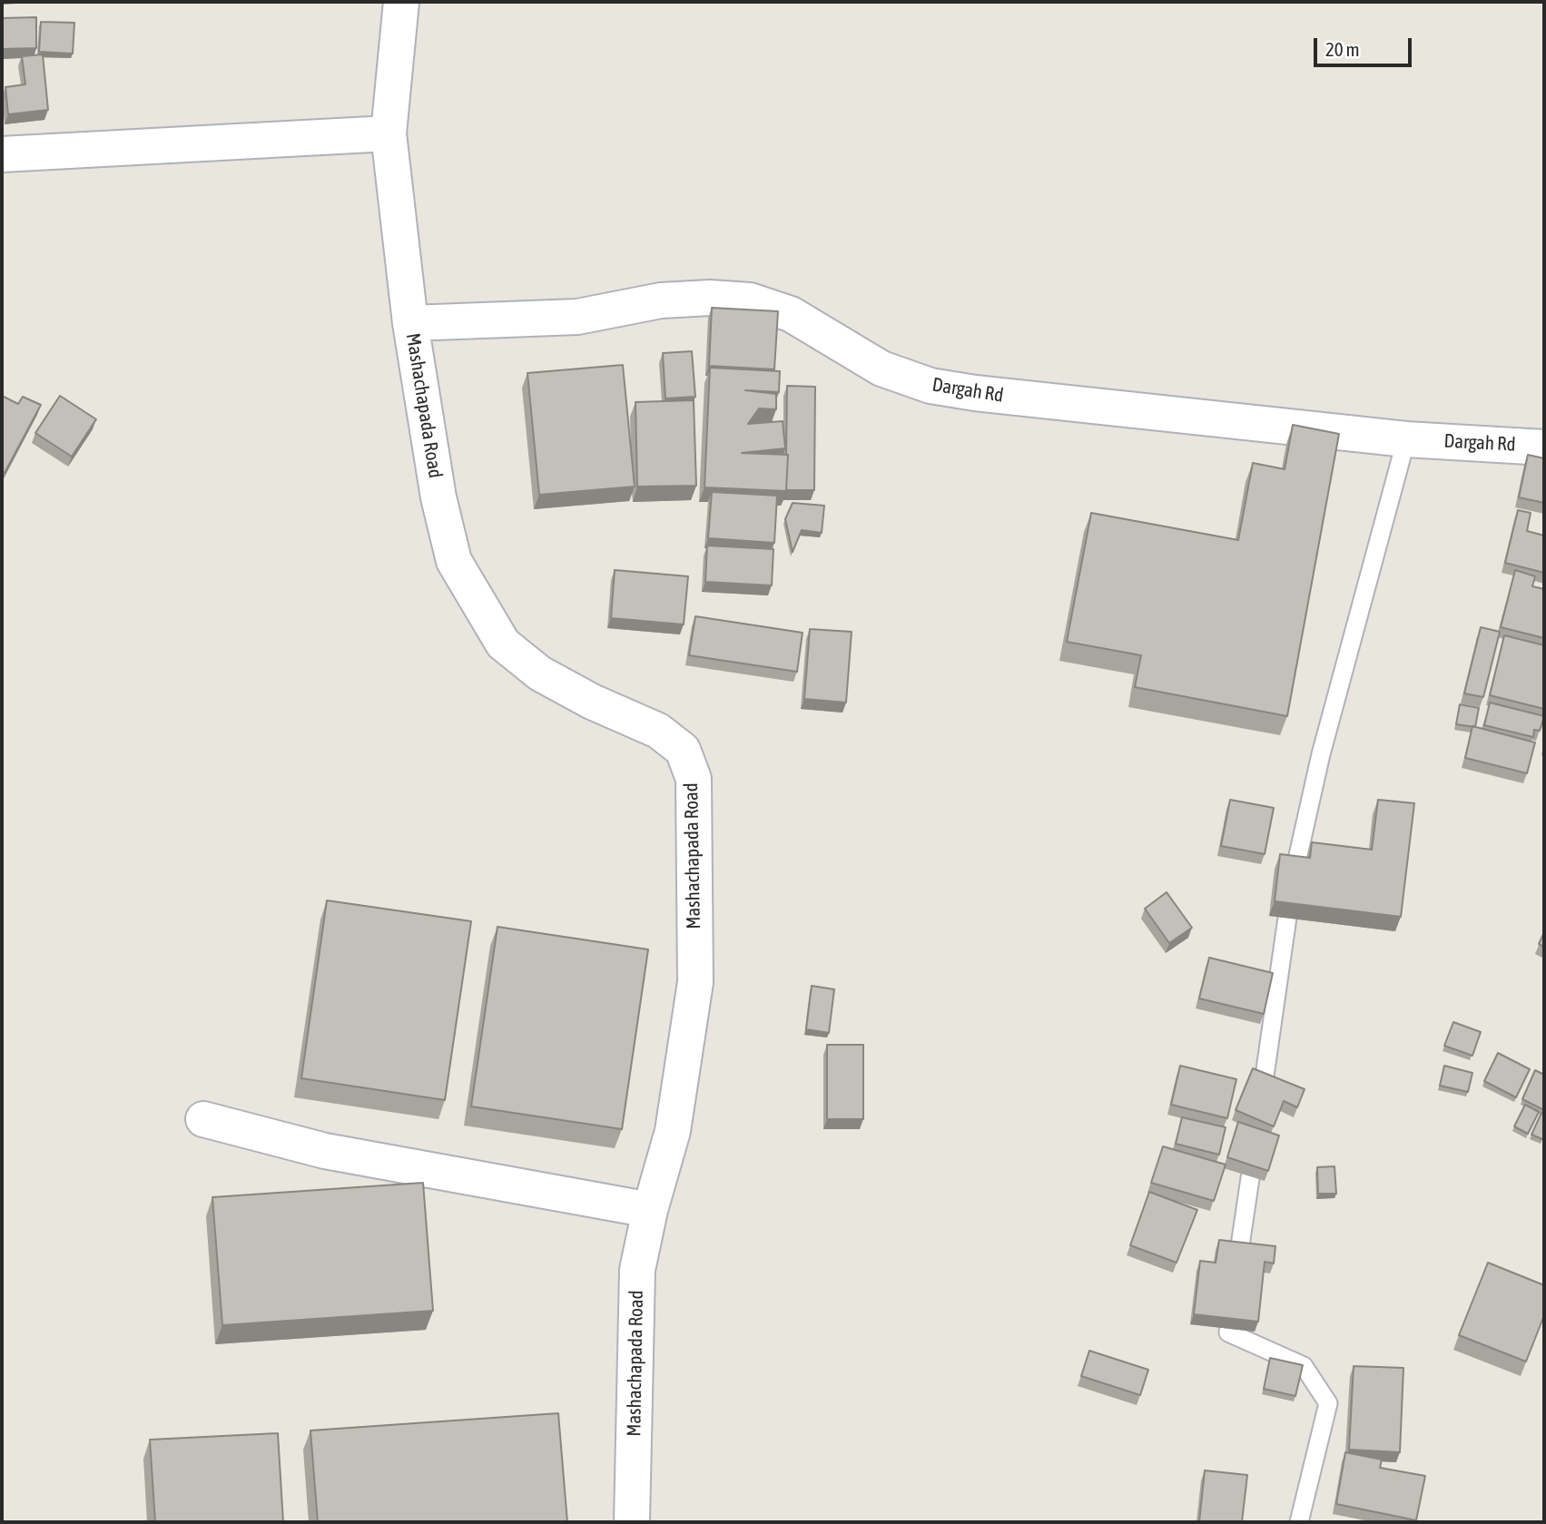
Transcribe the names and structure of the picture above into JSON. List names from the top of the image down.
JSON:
{
  "streets": {
    "street": ["Dargah Rd", "Mashachapada Road"]
  },
  "crossings": [
    ["Dargah Rd", "Mashachapada Road"]
  ],
  "scale_bar": "20 m"
}
